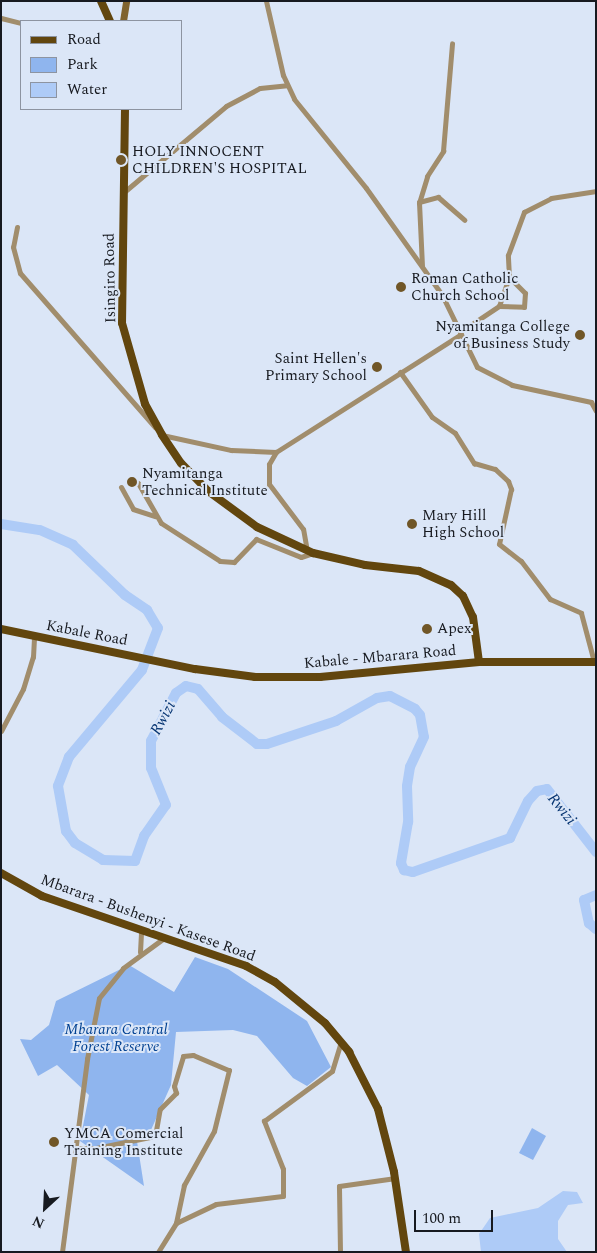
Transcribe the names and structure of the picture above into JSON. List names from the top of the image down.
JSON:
{
  "streets": {
    "main road": [
      "Isingiro Road",
      "Kabale Road",
      "Kabale - Mbarara Road",
      "Mbarara - Bushenyi - Kasese Road"
    ]
  },
  "crossings": [
    ["Isingiro Road", "Kabale - Mbarara Road"],
    ["Kabale Road", "Kabale - Mbarara Road"]
  ],
  "water": ["Rwizi"],
  "parks": ["Mbarara Central Forest Reserve"],
  "places": [
    "HOLY INNOCENT CHILDREN'S HOSPITAL",
    "Roman Catholic Church School",
    "Nyamitanga College of Business Study",
    "Saint Hellen's Primary School",
    "Nyamitanga Technical Institute",
    "Mary Hill High School",
    "Apex",
    "YMCA Comercial Training Institute"
  ],
  "legend": ["Road", "Park", "Water"],
  "scale_bar": "100 m",
  "north": "bottom left"
}
